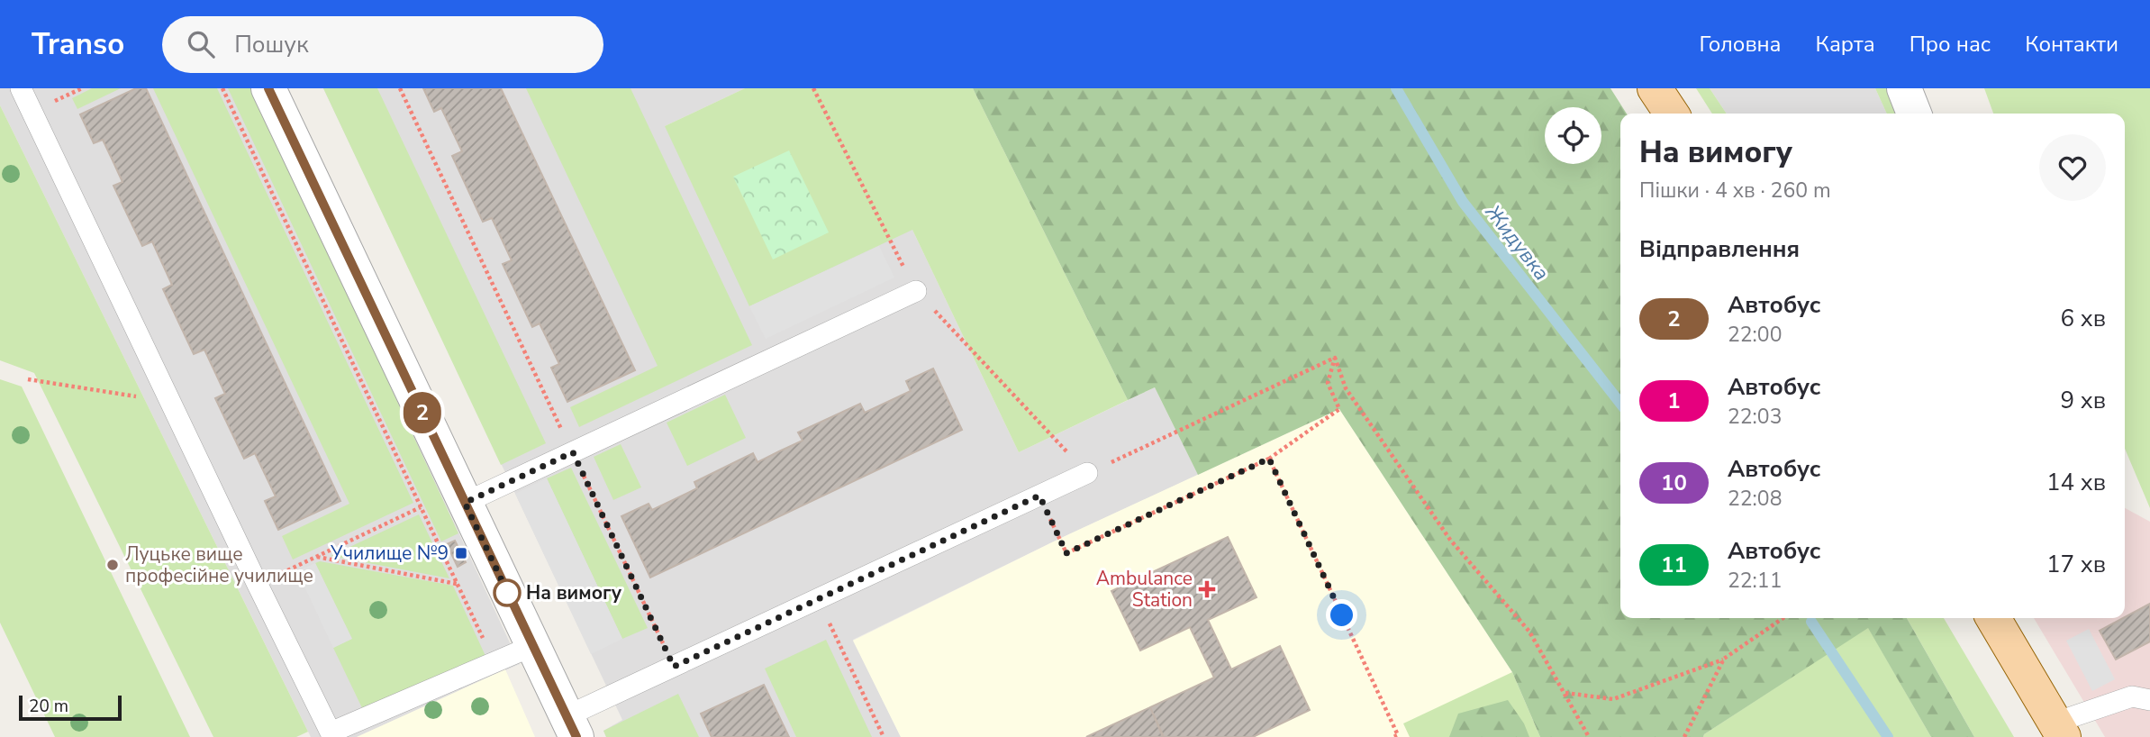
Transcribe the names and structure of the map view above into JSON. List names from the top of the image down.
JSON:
{
  "water": ["Жидувка"],
  "places": {
    "transit": ["Училище №9"],
    "other": ["Луцьке вище професійне училище", "На вимогу"],
    "health": ["Ambulance Station"]
  },
  "lines": ["bus line 2"],
  "scale_bar": "20 m",
  "page": {
    "header": "Transo",
    "search": "Пошук",
    "nav": [
      "Головна",
      "Карта",
      "Про нас",
      "Контакти"
    ],
    "on_map": "2",
    "heading": [
      ["На вимогу", "Пішки · 4 хв · 260 m"],
      "Відправлення"
    ],
    "list": [
      {
        "mark": "2",
        "name": "Автобус",
        "note": "22:00",
        "value": "6 хв"
      },
      {
        "mark": "1",
        "name": "Автобус",
        "note": "22:03",
        "value": "9 хв"
      },
      {
        "mark": "10",
        "name": "Автобус",
        "note": "22:08",
        "value": "14 хв"
      },
      {
        "mark": "11",
        "name": "Автобус",
        "note": "22:11",
        "value": "17 хв"
      }
    ],
    "scale": "20 m"
  }
}
